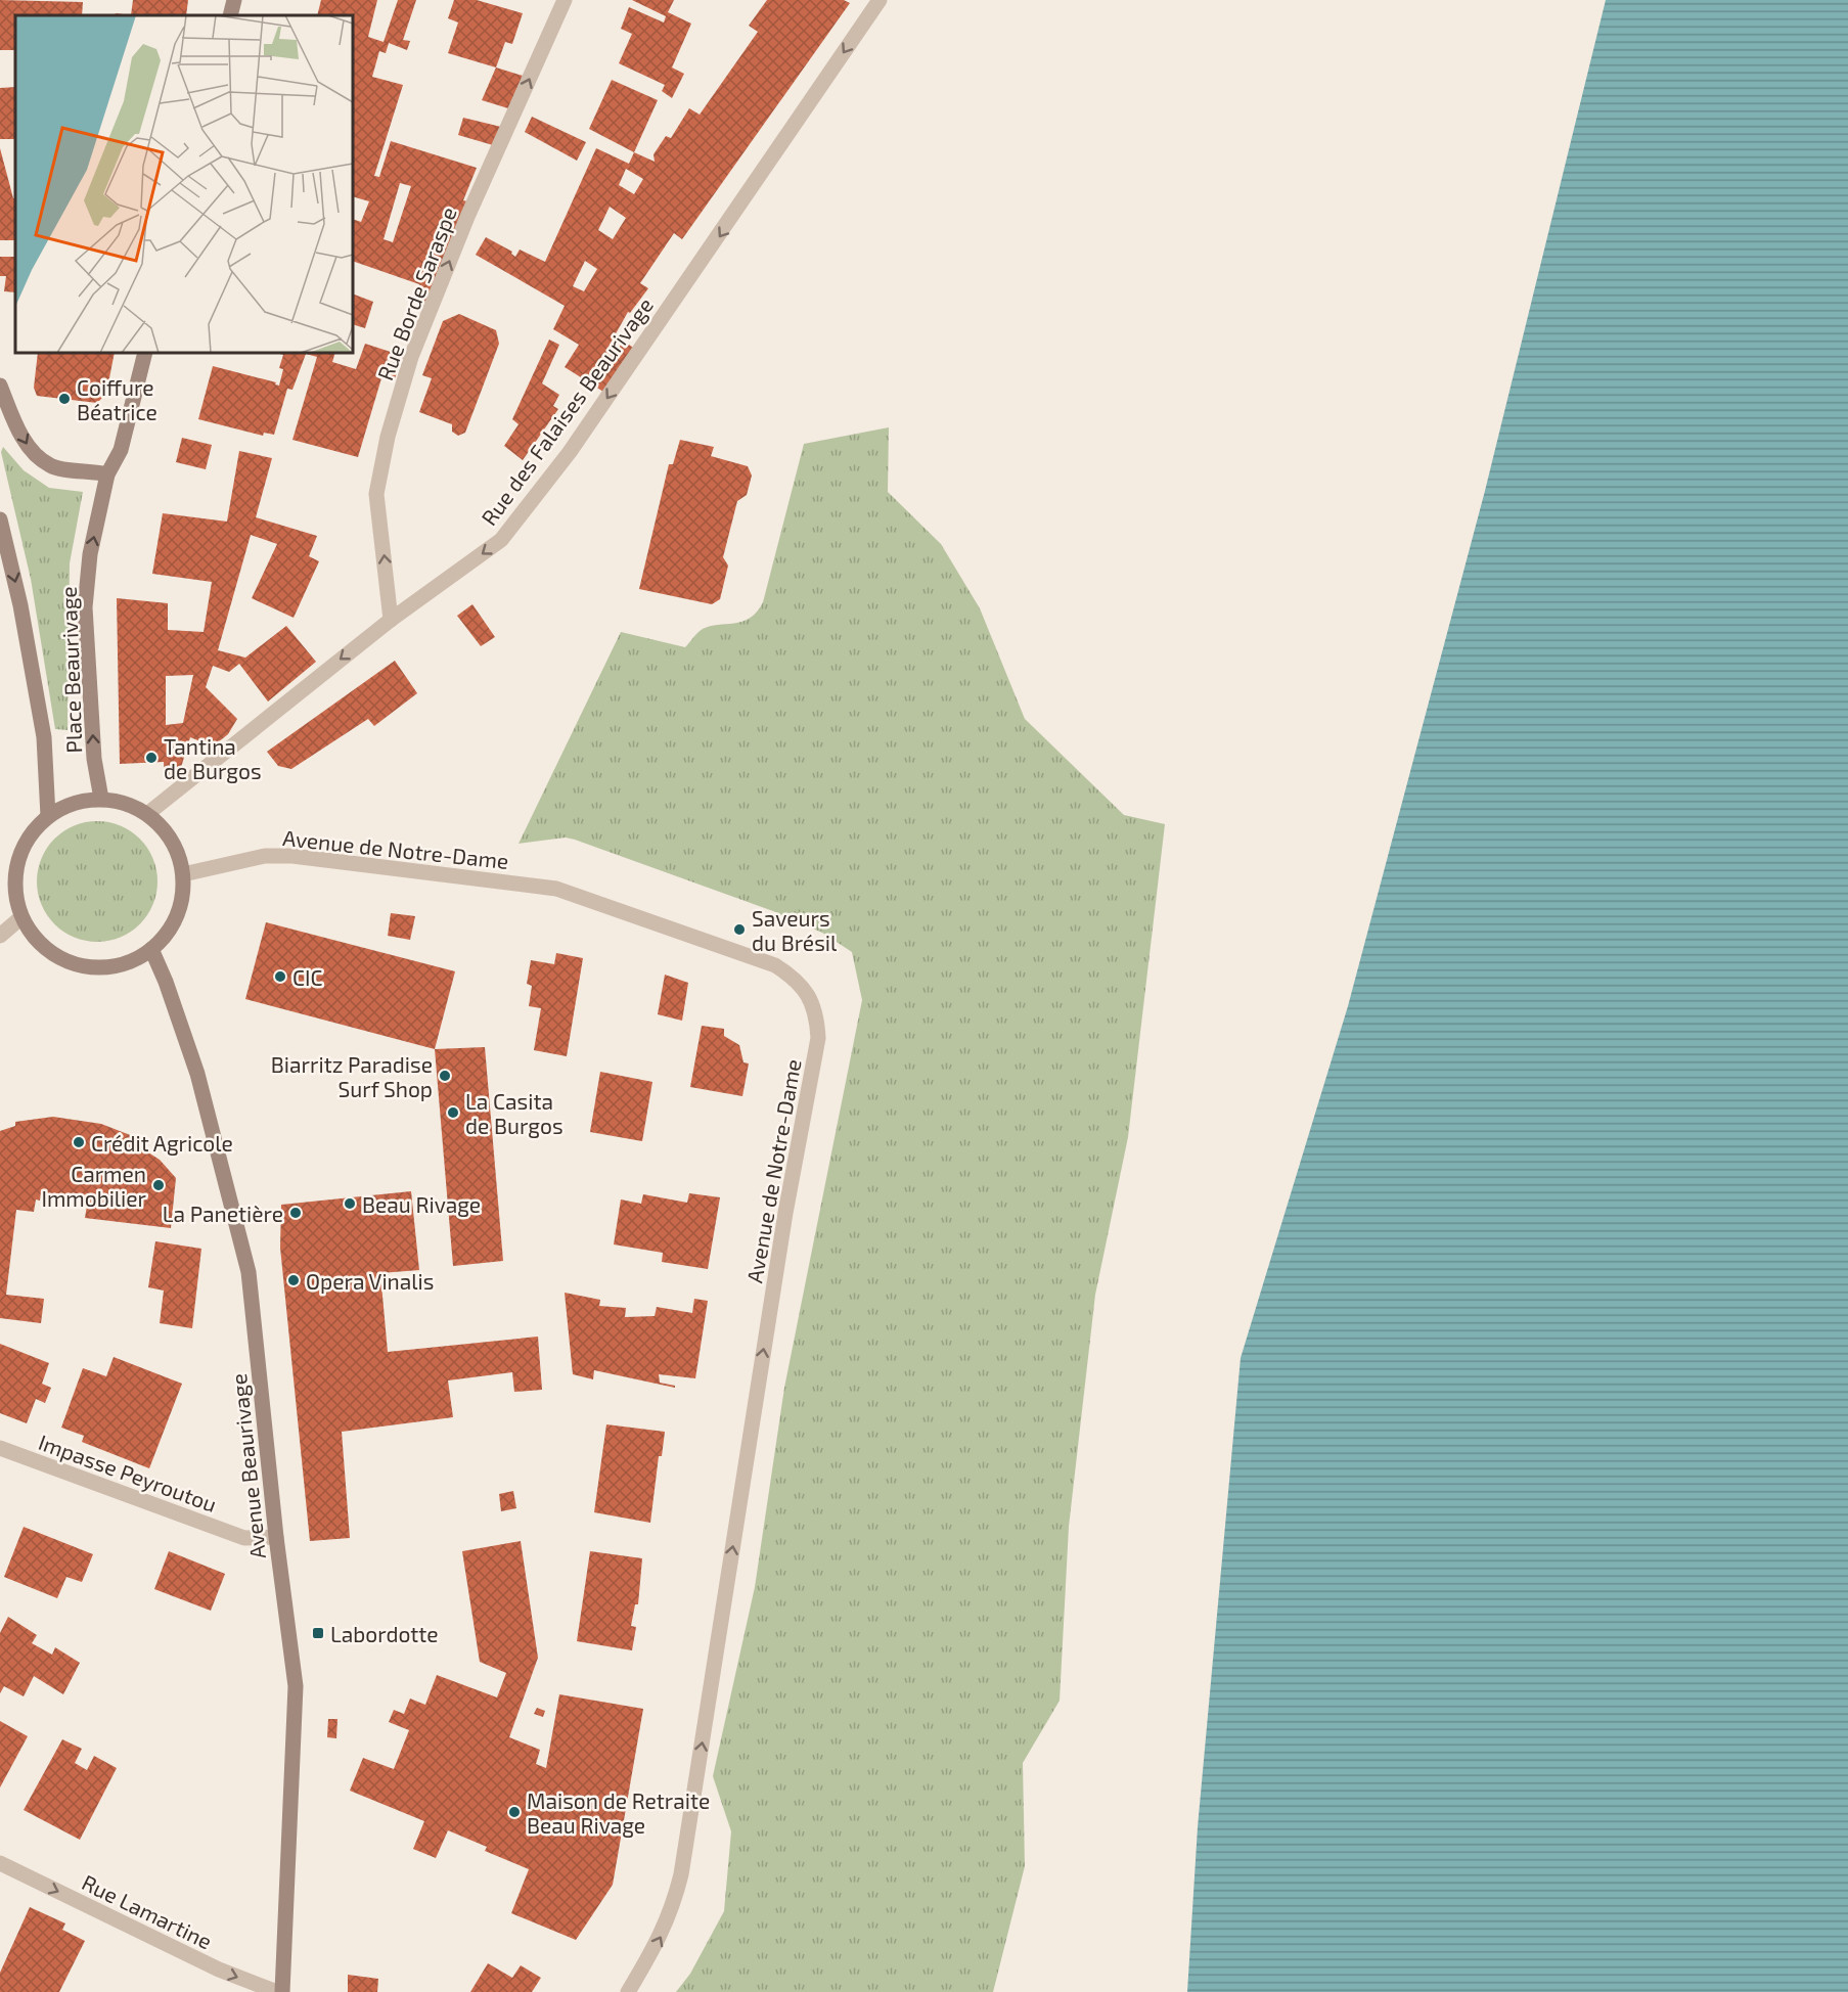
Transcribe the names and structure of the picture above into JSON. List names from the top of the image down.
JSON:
{
  "streets": {
    "main road": ["Place Beaurivage", "Avenue Beaurivage"],
    "street": [
      "Rue Borde Saraspe",
      "Rue des Falaises Beaurivage",
      "Avenue de Notre-Dame",
      "Impasse Peyroutou",
      "Rue Lamartine"
    ]
  },
  "crossings": [
    ["Rue Borde Saraspe", "Rue des Falaises Beaurivage"],
    ["Rue des Falaises Beaurivage", "Place Beaurivage"],
    ["Rue des Falaises Beaurivage", "Avenue de Notre-Dame"],
    ["Rue des Falaises Beaurivage", "Avenue Beaurivage"],
    ["Place Beaurivage", "Avenue de Notre-Dame"],
    ["Place Beaurivage", "Avenue Beaurivage"],
    ["Avenue de Notre-Dame", "Avenue Beaurivage"],
    ["Avenue Beaurivage", "Impasse Peyroutou"]
  ],
  "one_way": ["Rue Borde Saraspe", "Rue des Falaises Beaurivage", "Rue Lamartine"],
  "places": {
    "other": [
      "Coiffure Béatrice",
      "Tantina de Burgos",
      "Saveurs du Brésil",
      "CIC",
      "Biarritz Paradise Surf Shop",
      "La Casita de Burgos",
      "Crédit Agricole",
      "Carmen Immobilier",
      "Beau Rivage",
      "La Panetière",
      "Opera Vinalis",
      "Maison de Retraite Beau Rivage"
    ],
    "transit": ["Labordotte"]
  }
}
